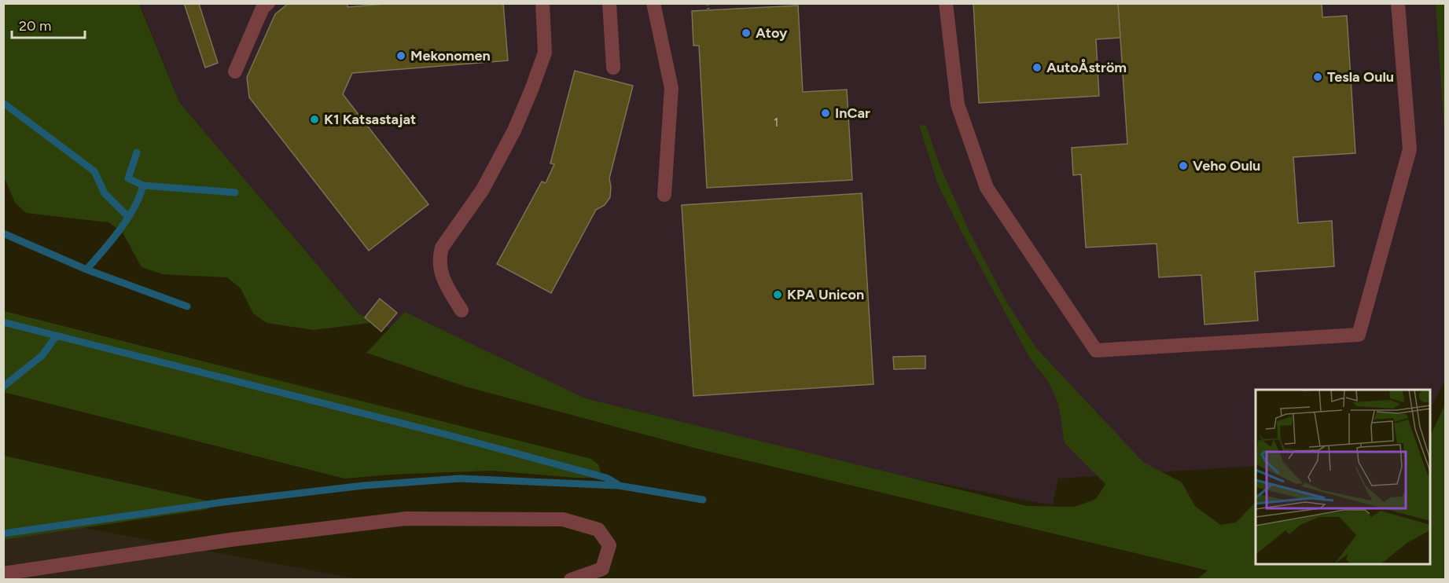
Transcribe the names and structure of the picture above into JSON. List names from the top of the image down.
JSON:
{
  "places": [
    "Atoy",
    "Mekonomen",
    "AutoÅström",
    "Tesla Oulu",
    "InCar",
    "K1 Katsastajat",
    "Veho Oulu",
    "KPA Unicon"
  ],
  "house_numbers": ["1"],
  "scale_bar": "20 m"
}
